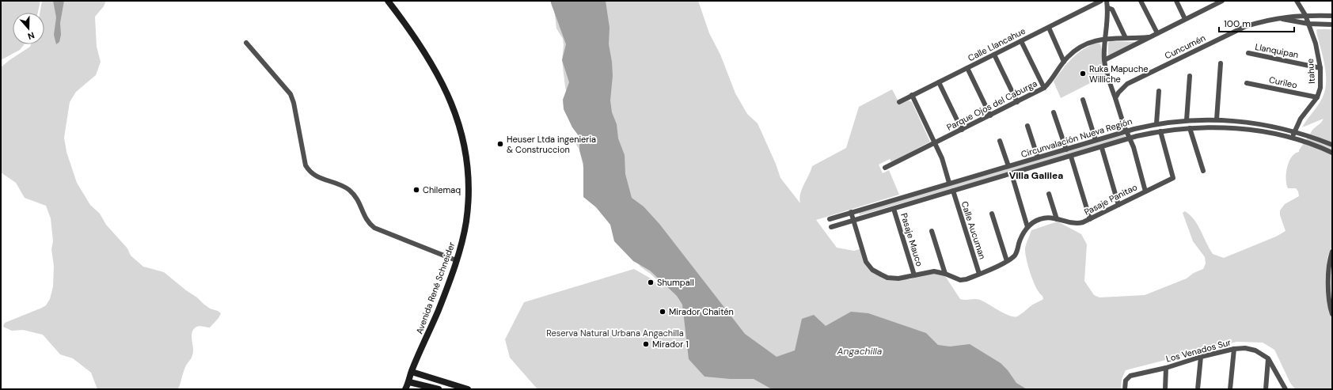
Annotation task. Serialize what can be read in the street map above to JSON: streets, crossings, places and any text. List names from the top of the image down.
{
  "streets": {
    "street": [
      "Calle Llancahue",
      "Cuncumén",
      "Llanquipan",
      "Itahue",
      "Curileo",
      "Parque Ojos del Caburga",
      "Circunvalación Nueva Región",
      "Pasaje Panitao",
      "Calle Aucuman",
      "Pasaje Mauco",
      "Avenida René Schneider",
      "Los Venados Sur"
    ]
  },
  "crossings": [
    ["Cuncumén", "Itahue"],
    ["Llanquipan", "Itahue"],
    ["Itahue", "Curileo"],
    ["Itahue", "Circunvalación Nueva Región"],
    ["Circunvalación Nueva Región", "Pasaje Panitao"],
    ["Circunvalación Nueva Región", "Calle Aucuman"],
    ["Circunvalación Nueva Región", "Pasaje Mauco"],
    ["Pasaje Panitao", "Calle Aucuman"],
    ["Pasaje Panitao", "Pasaje Mauco"]
  ],
  "districts": ["Villa Galilea"],
  "water": ["Angachilla"],
  "parks": ["Reserva Natural Urbana Angachilla"],
  "places": [
    "Ruka Mapuche Williche",
    "Heuser Ltda ingenieria & Construccion",
    "Chilemaq",
    "Shumpall",
    "Mirador Chaitén",
    "Mirador 1"
  ],
  "scale_bar": "100 m",
  "north": "bottom"
}
